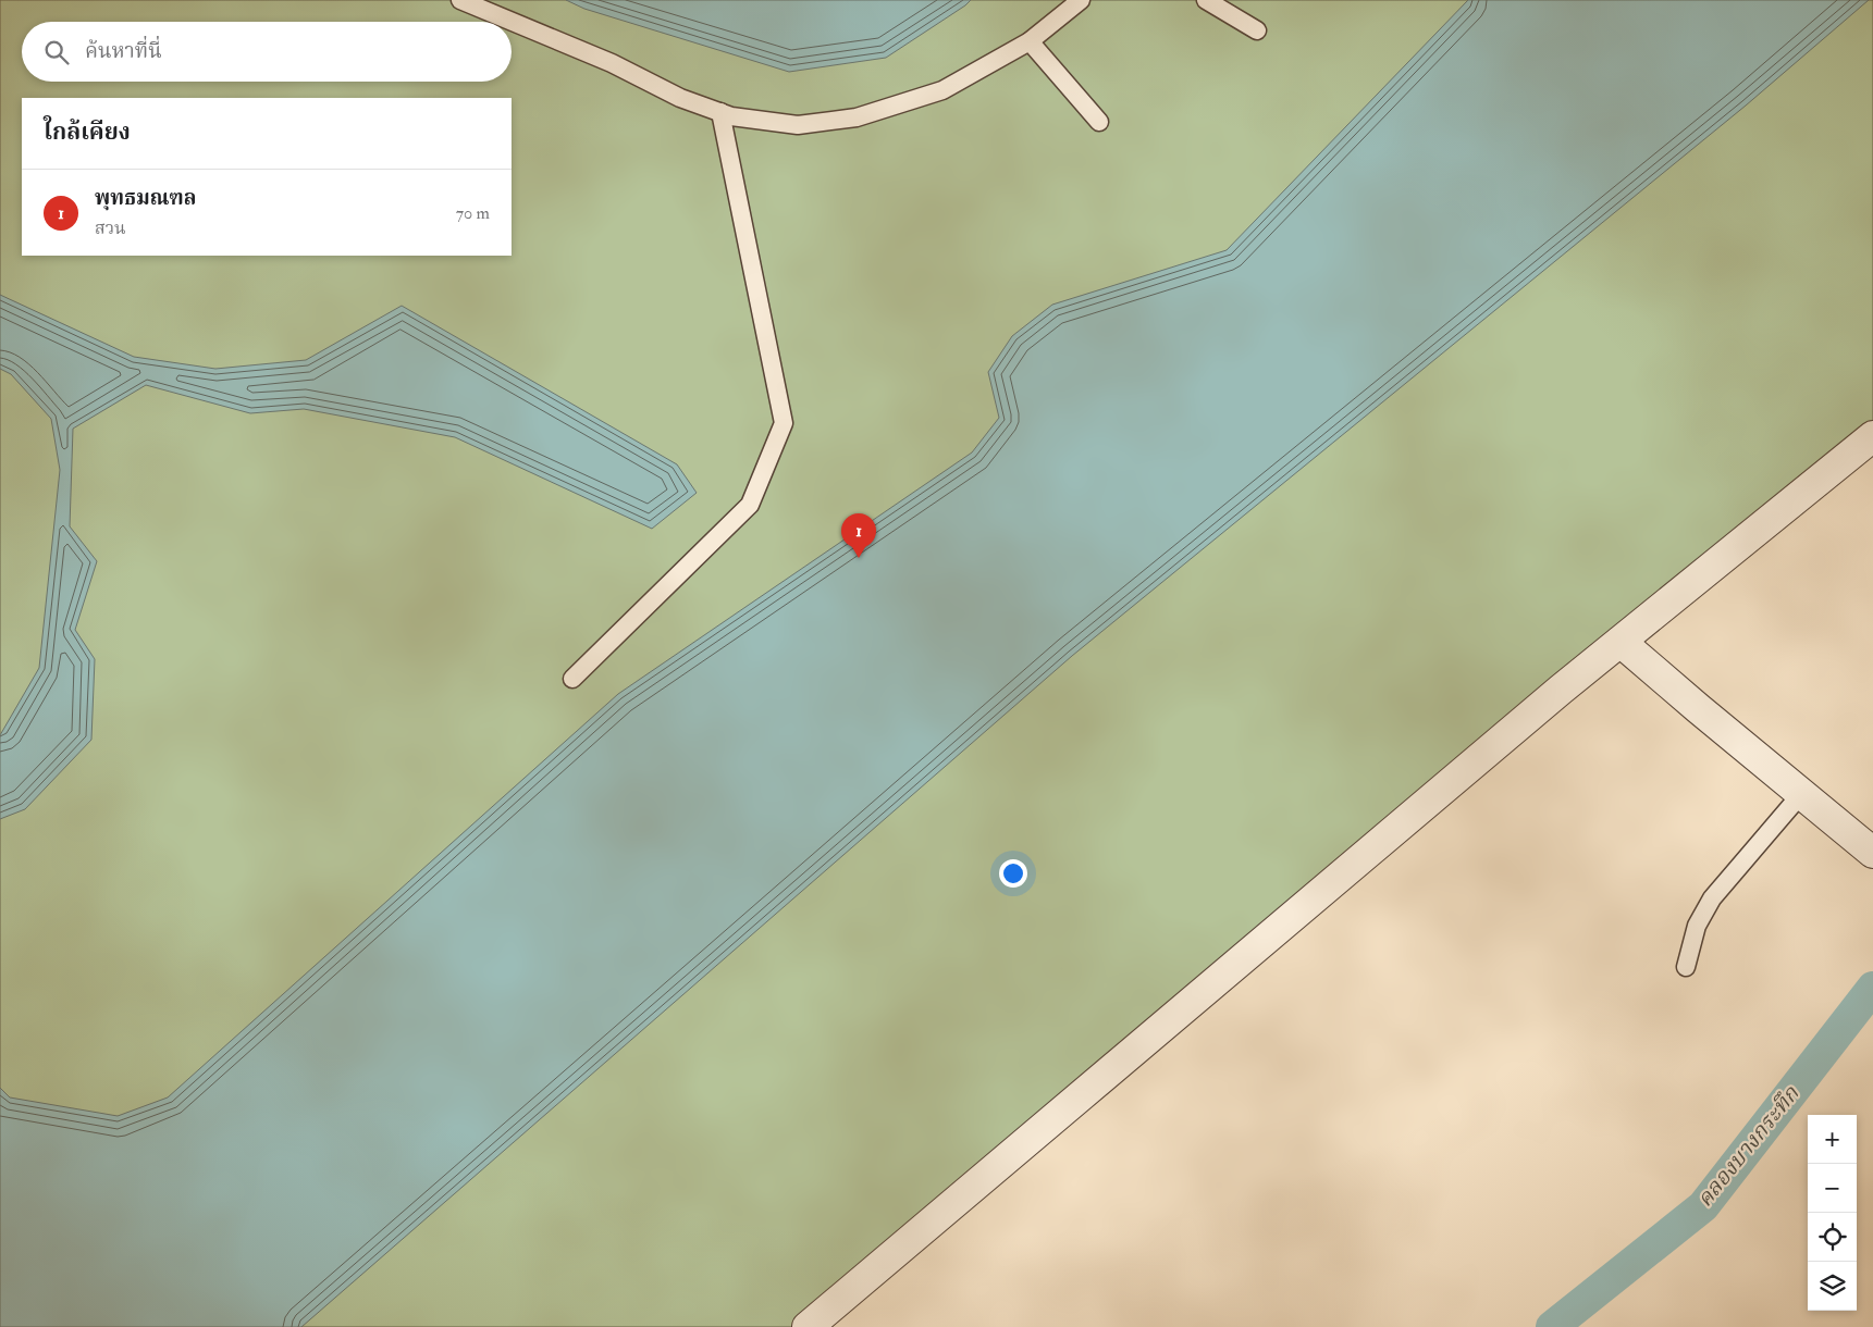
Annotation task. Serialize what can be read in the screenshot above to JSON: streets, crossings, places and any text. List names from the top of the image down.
{
  "water": ["คลองบางกระทึก"],
  "page": {
    "search": "ค้นหาที่นี่",
    "heading": "ใกล้เคียง",
    "list": [
      {
        "mark": "1",
        "name": "พุทธมณฑล",
        "note": "สวน",
        "value": "70 m"
      }
    ],
    "pins": "1",
    "map_buttons": ["+", "−"]
  }
}
